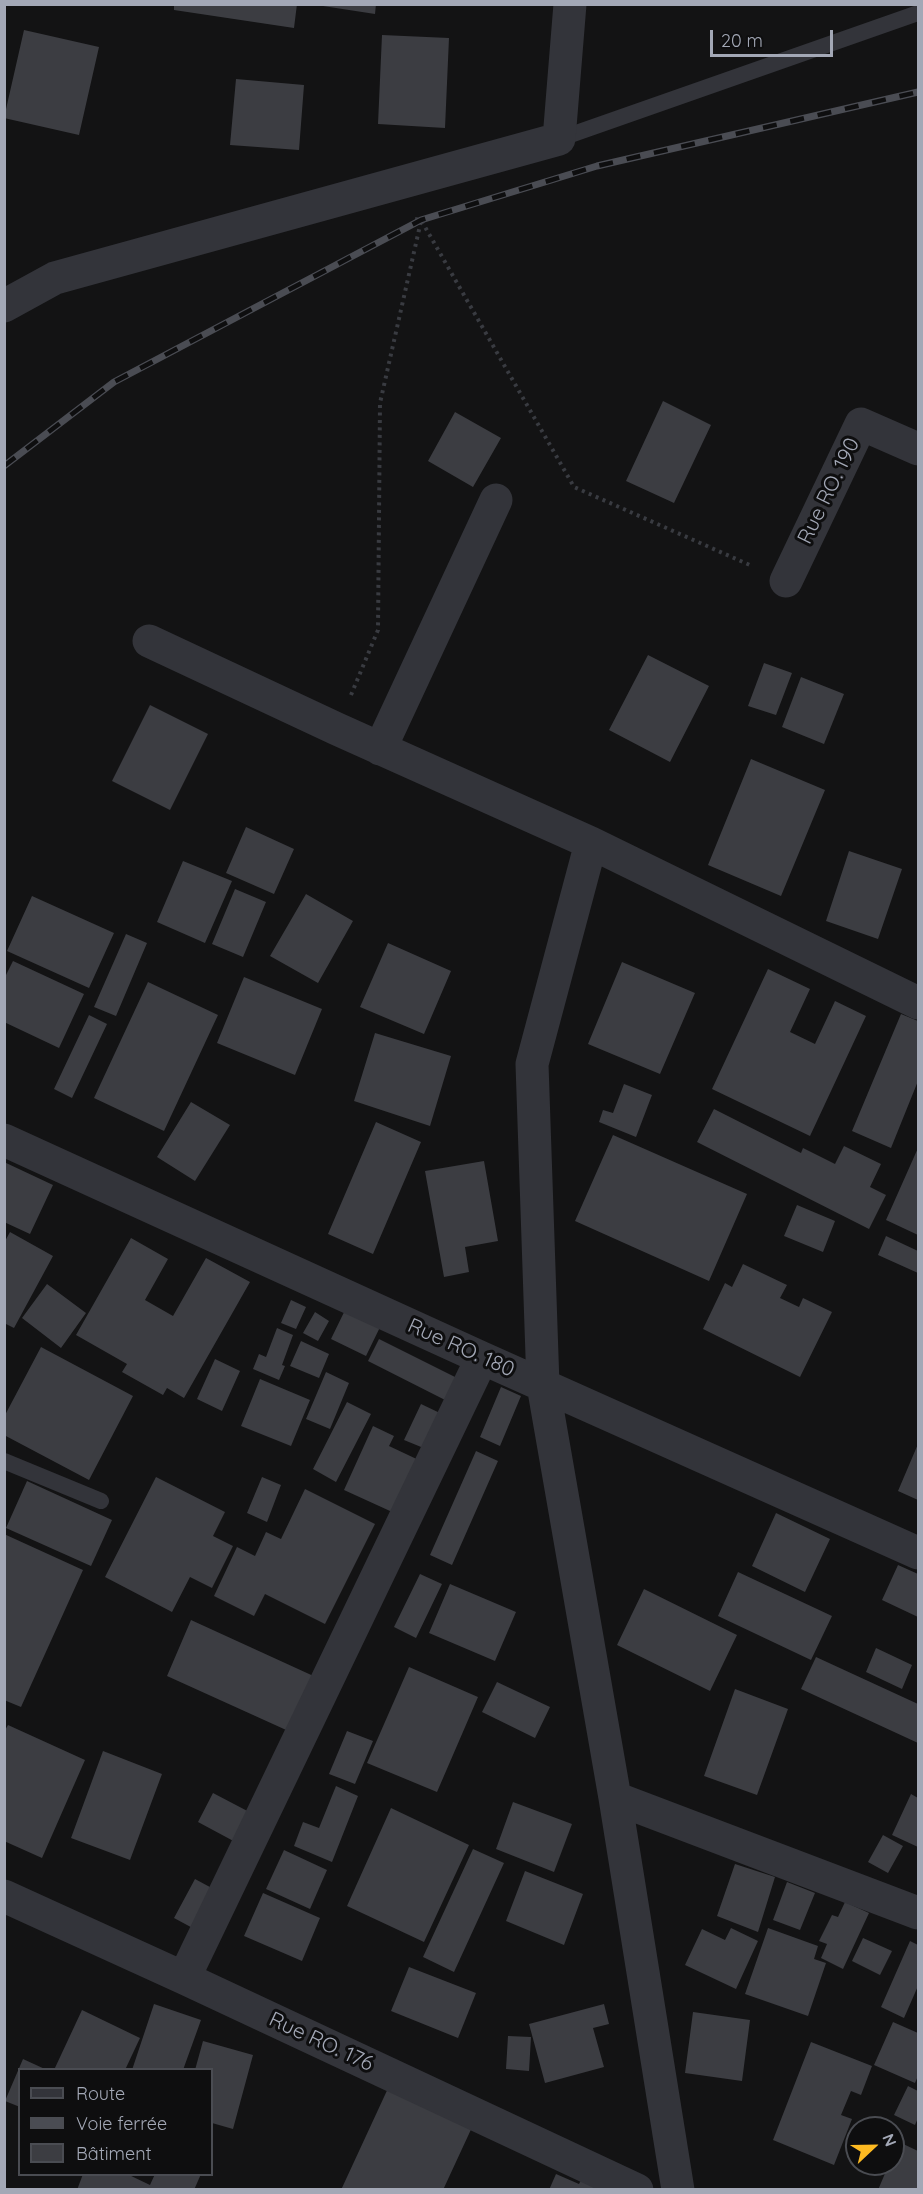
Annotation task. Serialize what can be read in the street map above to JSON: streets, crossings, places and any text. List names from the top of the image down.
{
  "streets": {
    "street": ["Rue RO. 190", "Rue RO. 180", "Rue RO. 176"]
  },
  "legend": ["Route", "Voie ferrée", "Bâtiment"],
  "scale_bar": "20 m",
  "north": "right"
}
